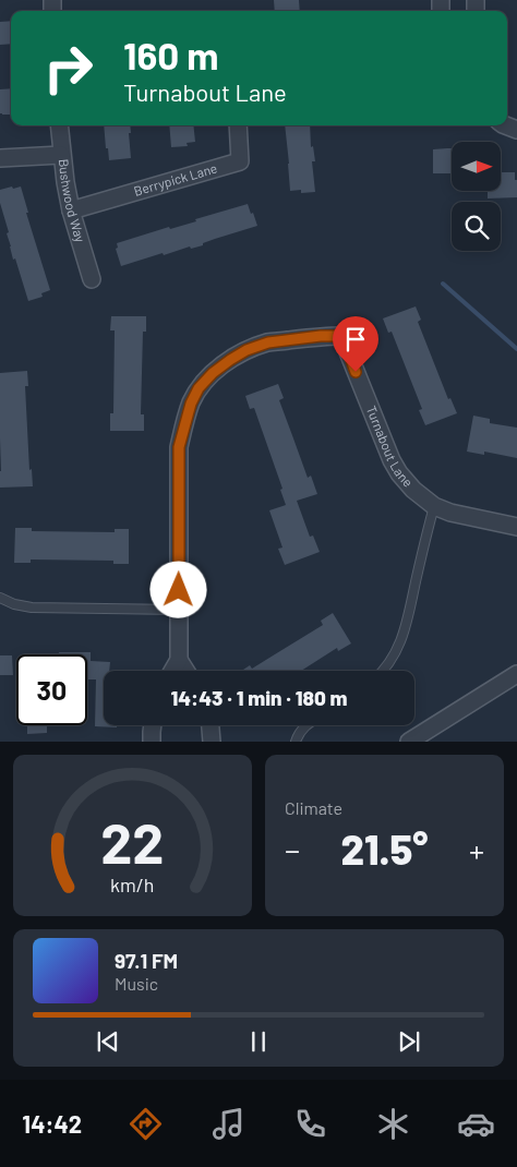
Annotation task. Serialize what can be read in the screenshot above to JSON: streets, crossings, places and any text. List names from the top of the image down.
{
  "streets": {
    "street": ["Berrypick Lane", "Bushwood Way", "Turnabout Lane"]
  },
  "crossings": [
    ["Berrypick Lane", "Bushwood Way"]
  ],
  "north": "right",
  "page": {
    "turn": ["160 m", "Turnabout Lane"],
    "limit": "30",
    "trip": "14:43 · 1 min · 180 m",
    "tile": "Climate",
    "heat": ["−", "21.5°", "+"],
    "song": ["97.1 FM", "Music"],
    "tabs": "14:42",
    "gauge": ["22", "km/h"]
  }
}
